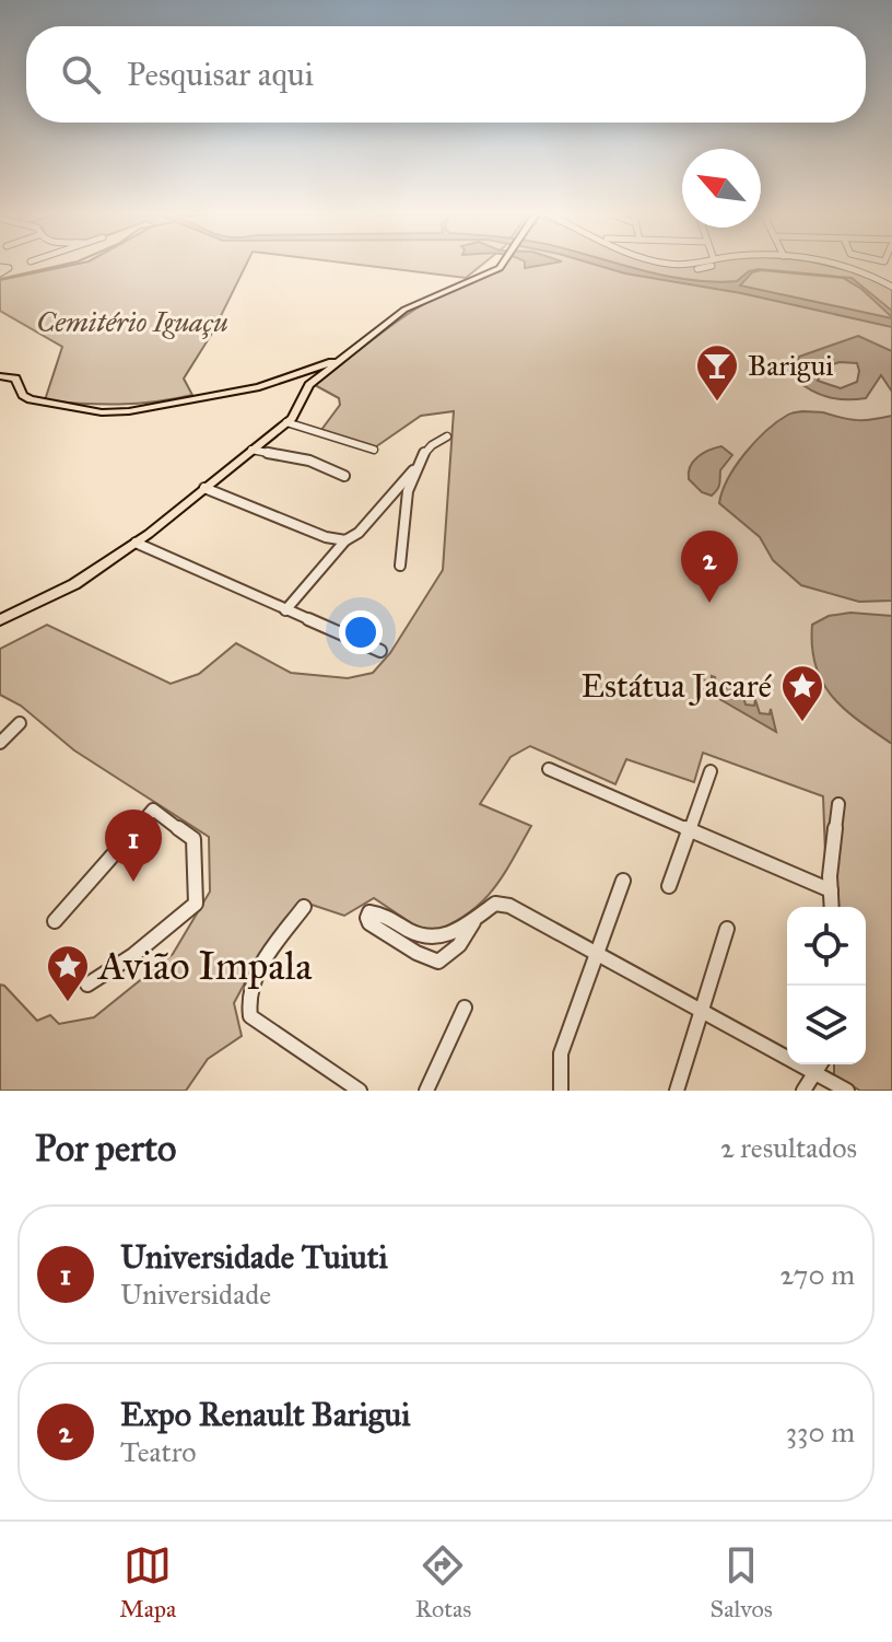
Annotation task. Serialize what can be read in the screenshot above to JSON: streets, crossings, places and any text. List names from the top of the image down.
{
  "parks": ["Cemitério Iguaçu"],
  "places": {
    "bar": ["Barigui"],
    "place": ["Estátua Jacaré", "Avião Impala"]
  },
  "north": "top left",
  "page": {
    "search": "Pesquisar aqui",
    "pins": ["2", "1"],
    "heading": ["Por perto", "2 resultados"],
    "list": [
      {
        "mark": "1",
        "name": "Universidade Tuiuti",
        "note": "Universidade",
        "value": "270 m"
      },
      {
        "mark": "2",
        "name": "Expo Renault Barigui",
        "note": "Teatro",
        "value": "330 m"
      }
    ],
    "nav": ["Mapa", "Rotas", "Salvos"]
  }
}
